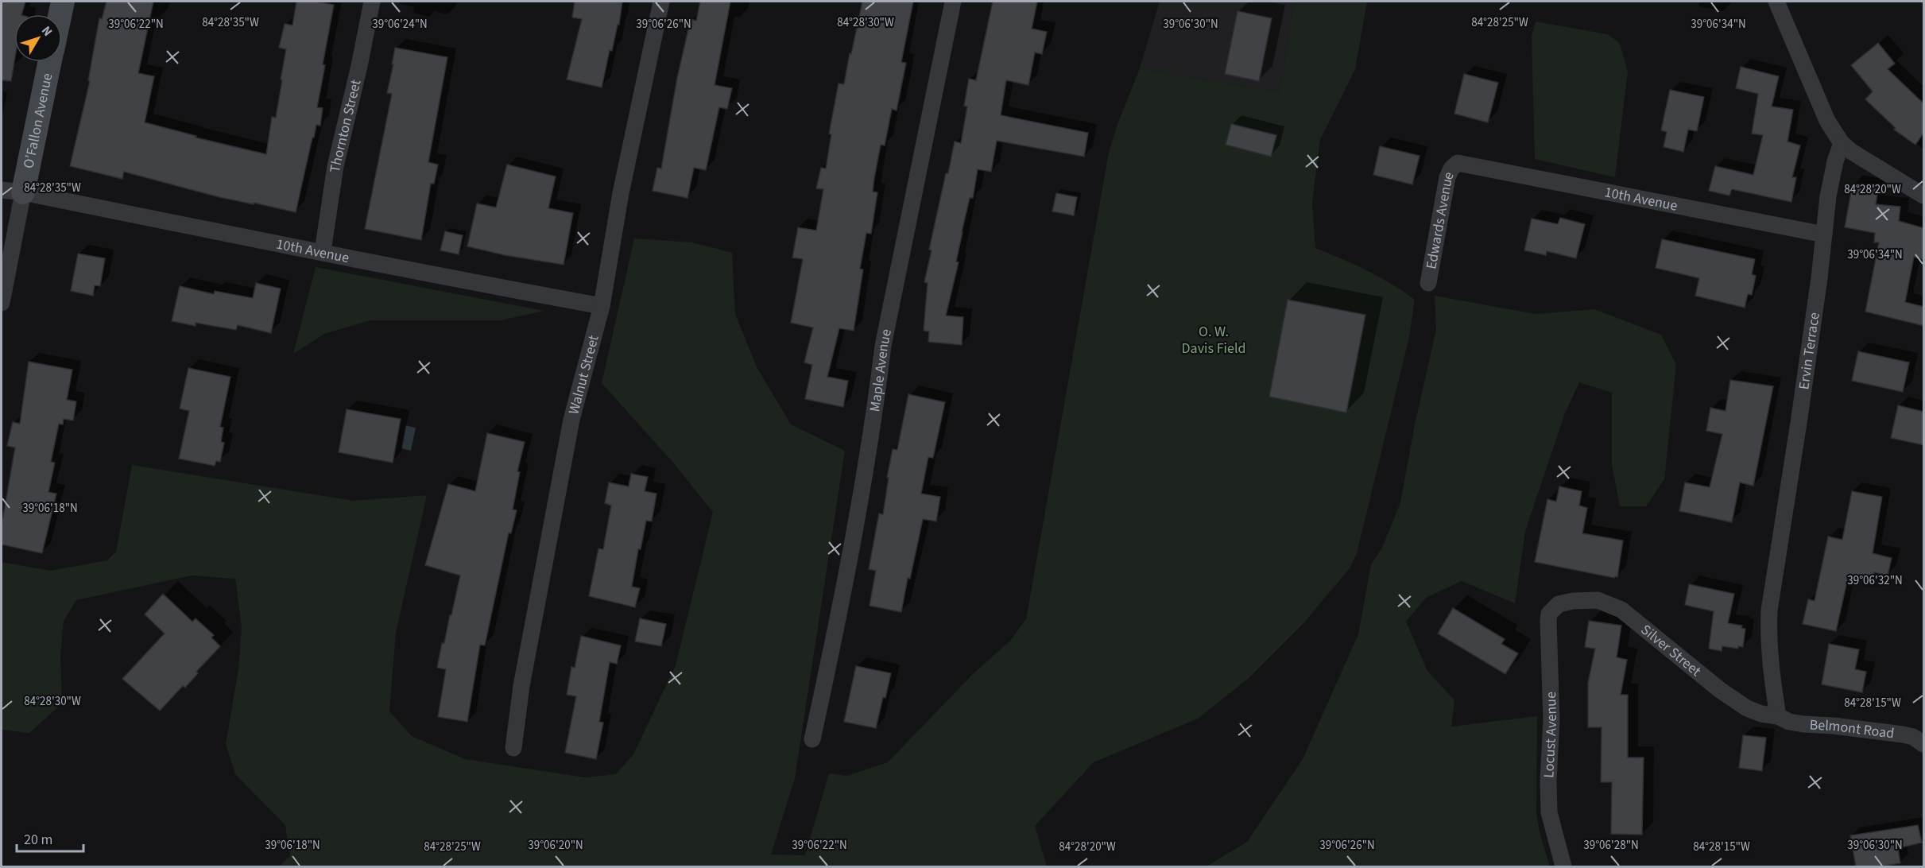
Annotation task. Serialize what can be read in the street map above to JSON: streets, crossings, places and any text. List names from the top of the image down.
{
  "streets": {
    "street": [
      "O’Fallon Avenue",
      "Thornton Street",
      "10th Avenue",
      "Edwards Avenue",
      "Ervin Terrace",
      "Maple Avenue",
      "Walnut Street",
      "Silver Street",
      "Belmont Road",
      "Locust Avenue"
    ]
  },
  "crossings": [
    ["O’Fallon Avenue", "10th Avenue"],
    ["Thornton Street", "10th Avenue"],
    ["10th Avenue", "Edwards Avenue"],
    ["10th Avenue", "Ervin Terrace"],
    ["10th Avenue", "Walnut Street"],
    ["Ervin Terrace", "Silver Street"],
    ["Ervin Terrace", "Belmont Road"],
    ["Silver Street", "Belmont Road"],
    ["Silver Street", "Locust Avenue"]
  ],
  "parks": ["O. W. Davis Field"],
  "scale_bar": "20 m",
  "north": "top right",
  "coordinates": [
    "84°28'35\"W",
    "84°28'25\"W",
    "84°28'30\"W",
    "39°06'22\"N",
    "39°06'26\"N",
    "39°06'30\"N",
    "39°06'34\"N",
    "39°06'24\"N",
    "84°28'20\"W",
    "39°06'18\"N",
    "39°06'32\"N",
    "84°28'15\"W",
    "39°06'20\"N",
    "39°06'28\"N"
  ]
}
